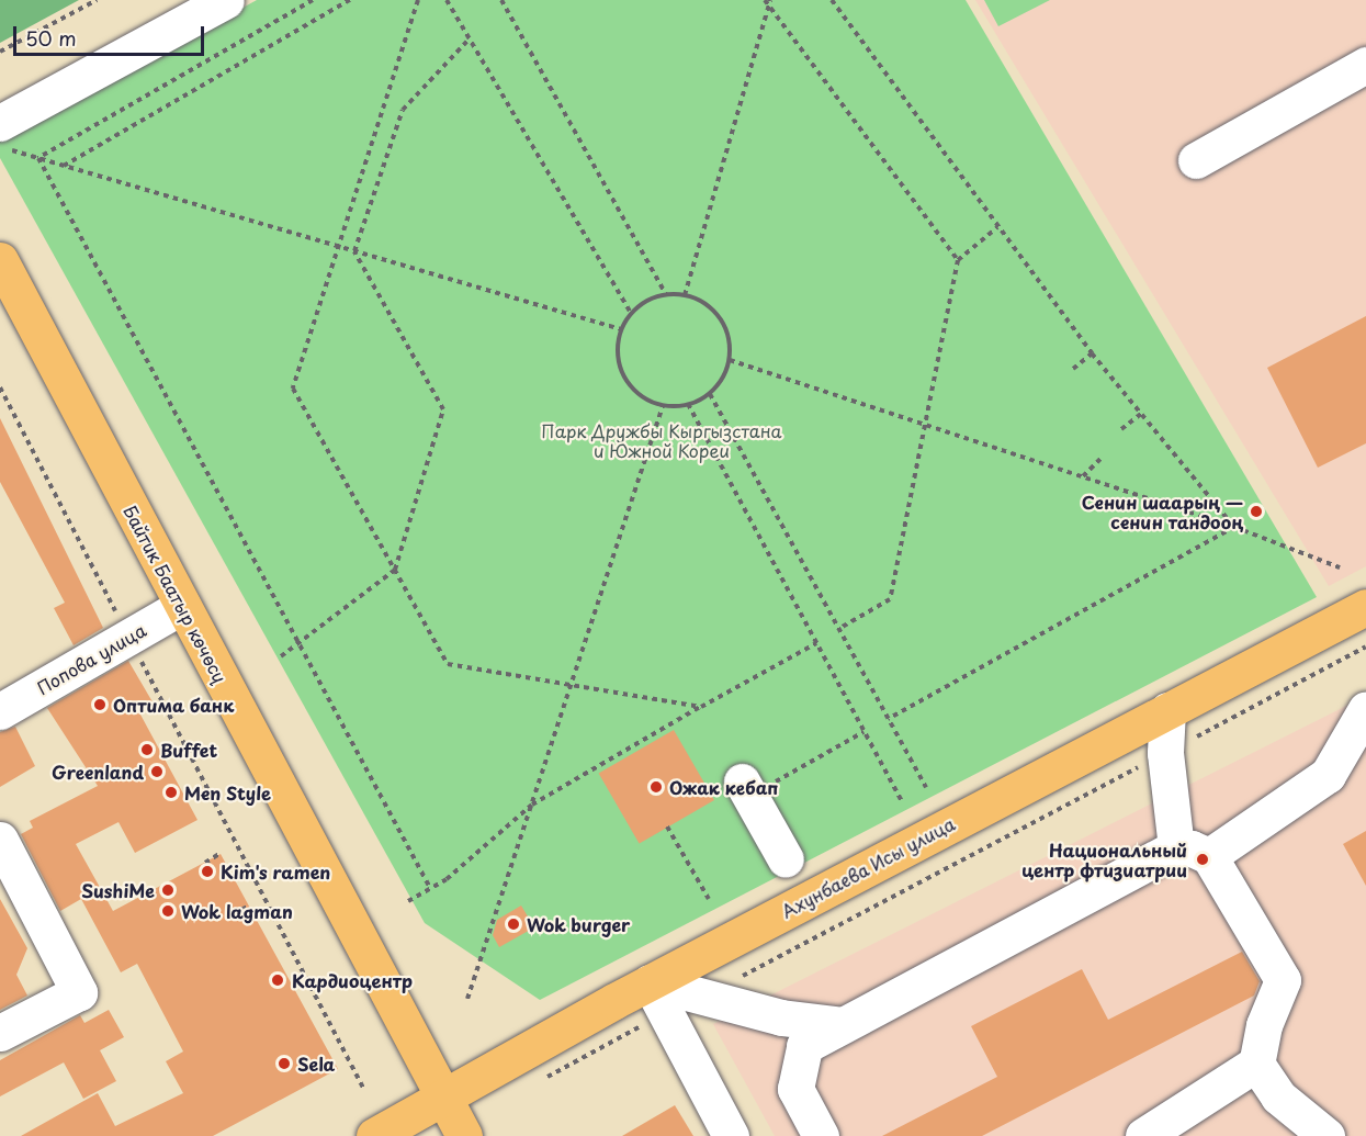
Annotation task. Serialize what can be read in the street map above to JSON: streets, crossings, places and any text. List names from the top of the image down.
{
  "streets": {
    "main road": ["Байтик Баатыр көчөсү", "Ахунбаева Исы улица"],
    "street": ["Попова улица"]
  },
  "crossings": [
    ["Байтик Баатыр көчөсү", "Попова улица"],
    ["Байтик Баатыр көчөсү", "Ахунбаева Исы улица"]
  ],
  "parks": ["Парк Дружбы Кыргызстана и Южной Кореи"],
  "places": [
    "Сенин шаарың — сенин тандооң",
    "Оптима банк",
    "Buffet",
    "Greenland",
    "Ожак кебап",
    "Men Style",
    "Национальный центр фтизиатрии",
    "Kim's ramen",
    "SushiMe",
    "Wok lagman",
    "Wok burger",
    "Кардиоцентр",
    "Sela"
  ],
  "scale_bar": "50 m"
}
